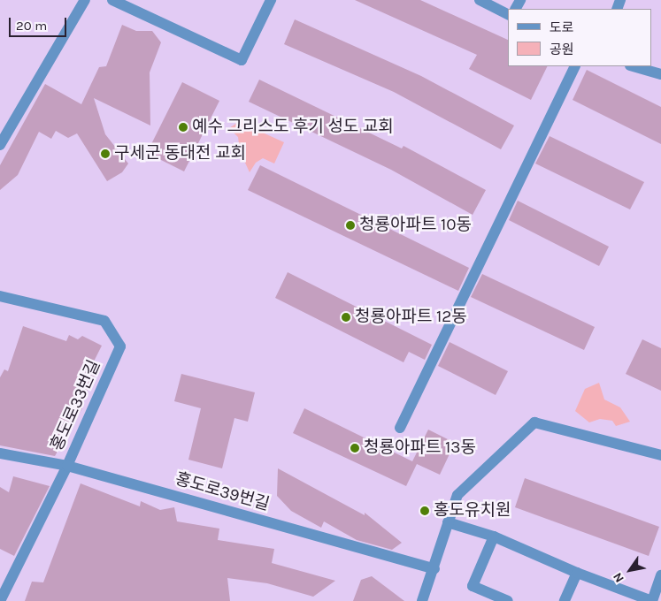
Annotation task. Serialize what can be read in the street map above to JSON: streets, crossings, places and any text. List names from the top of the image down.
{
  "streets": {
    "street": ["홍도로33번길", "홍도로39번길"]
  },
  "crossings": [
    ["홍도로33번길", "홍도로39번길"]
  ],
  "places": [
    "예수 그리스도 후기 성도 교회",
    "구세군 동대전 교회",
    "청룡아파트 10동",
    "청룡아파트 12동",
    "청룡아파트 13동",
    "홍도유치원"
  ],
  "legend": ["도로", "공원"],
  "scale_bar": "20 m",
  "north": "bottom left"
}
